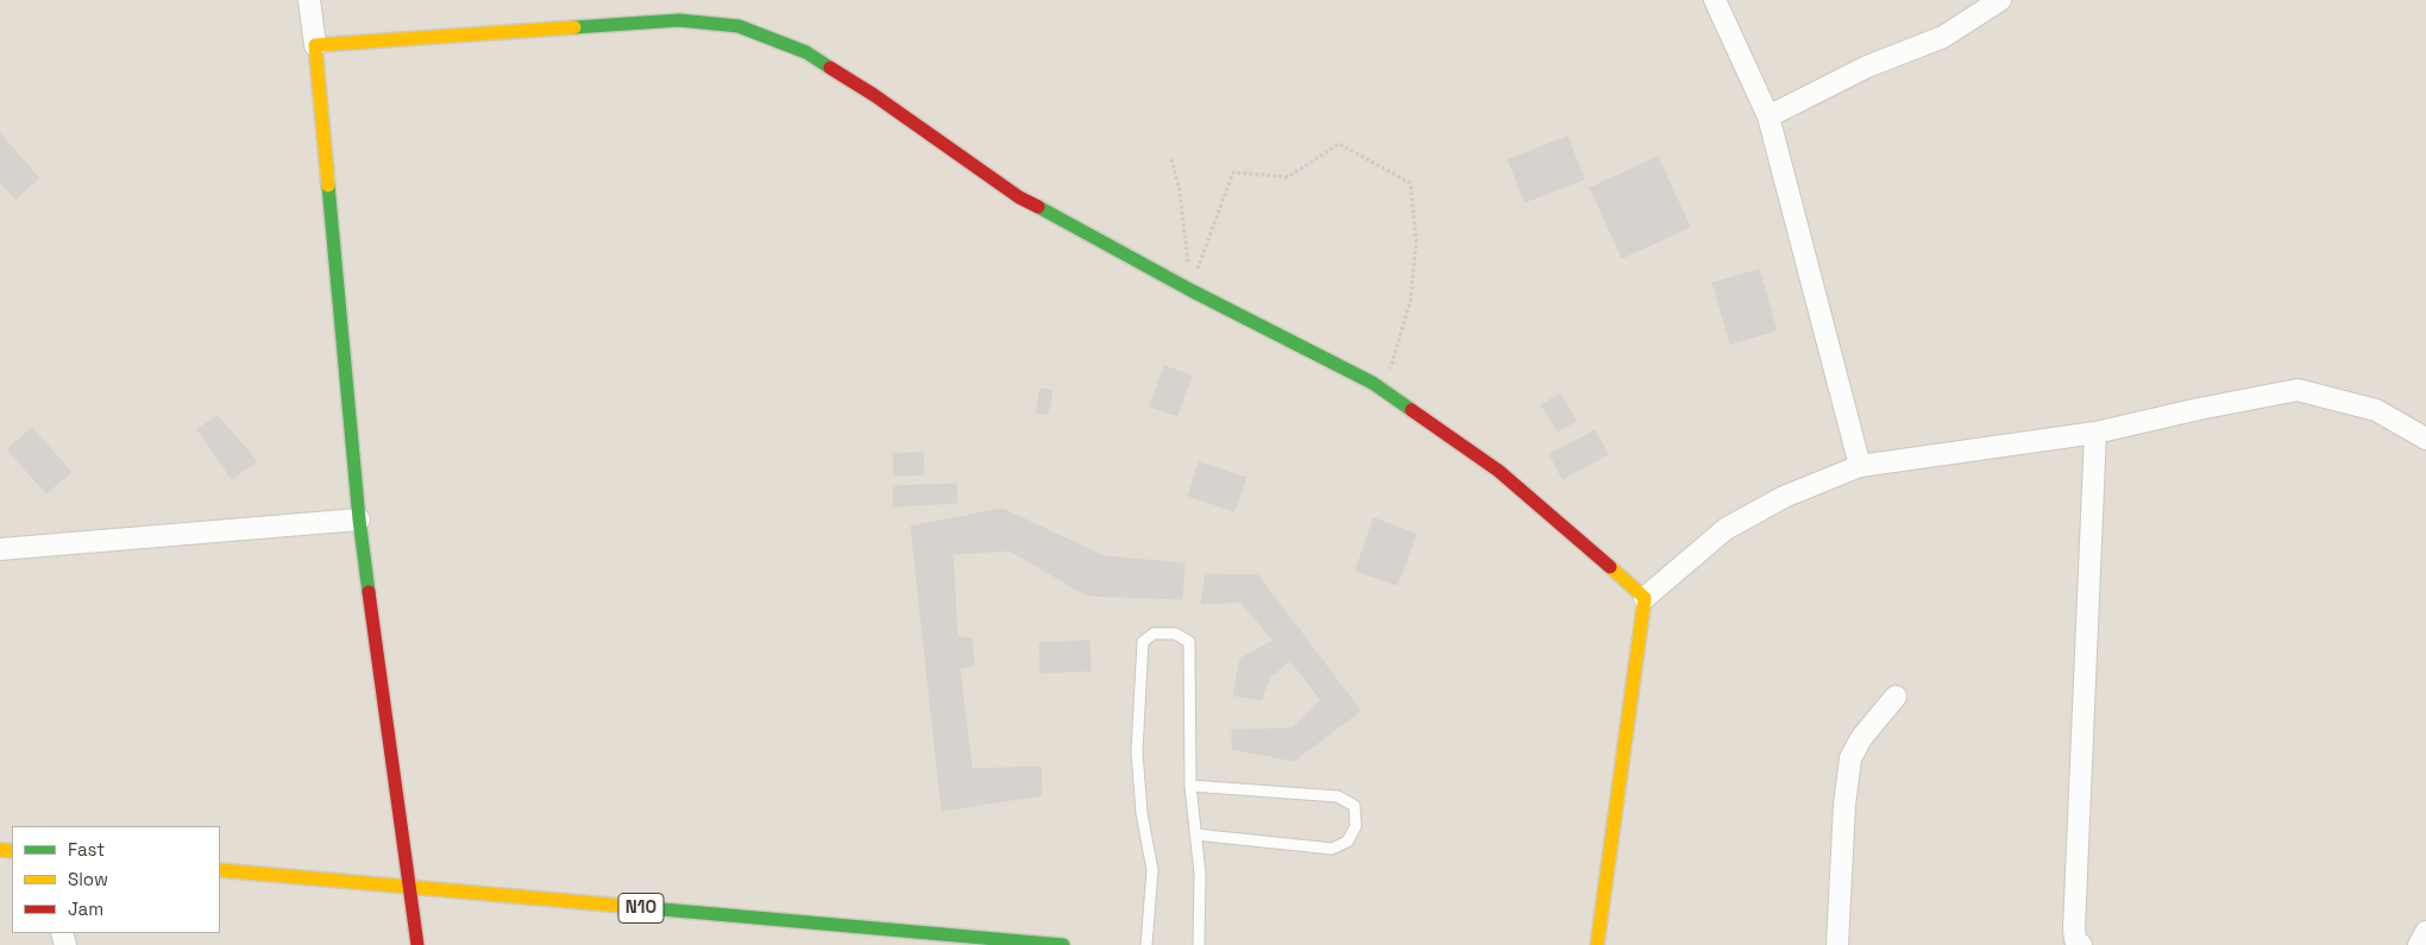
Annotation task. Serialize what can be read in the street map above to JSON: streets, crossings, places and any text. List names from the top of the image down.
{
  "streets": {
    "main road": ["N10"]
  },
  "legend": ["Fast", "Slow", "Jam"]
}
